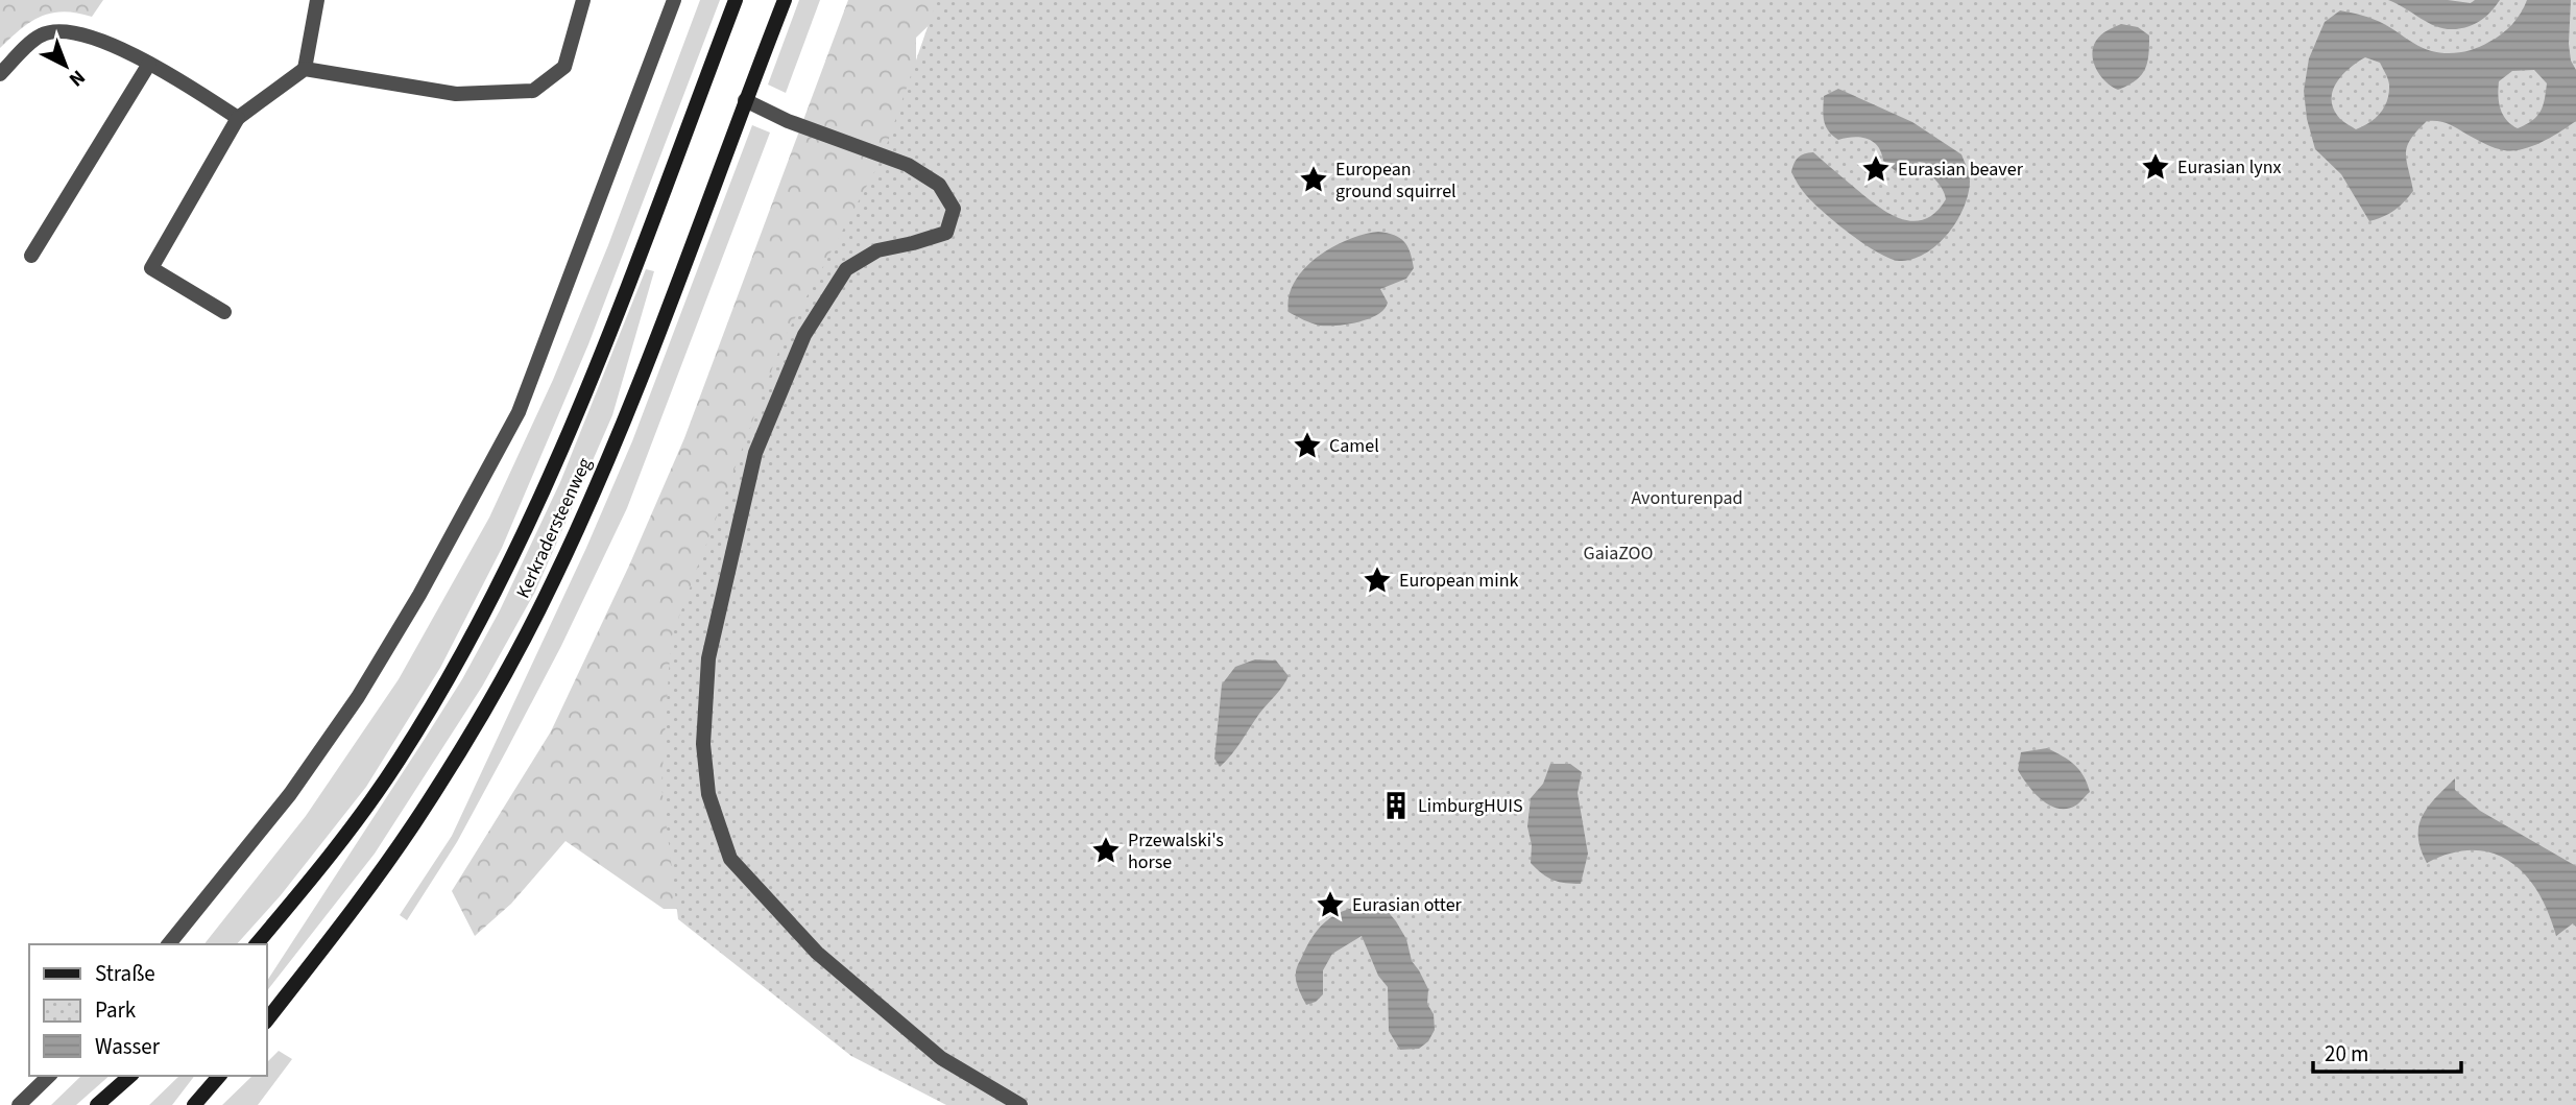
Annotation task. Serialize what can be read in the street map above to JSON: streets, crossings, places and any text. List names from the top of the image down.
{
  "streets": {
    "main road": ["Kerkradersteenweg"]
  },
  "parks": ["Avonturenpad", "GaiaZOO"],
  "places": {
    "place": [
      "Eurasian lynx",
      "Eurasian beaver",
      "European ground squirrel",
      "Camel",
      "European mink",
      "Przewalski's horse",
      "Eurasian otter"
    ],
    "building": ["LimburgHUIS"]
  },
  "legend": ["Straße", "Park", "Wasser"],
  "scale_bar": "20 m",
  "north": "bottom right"
}
